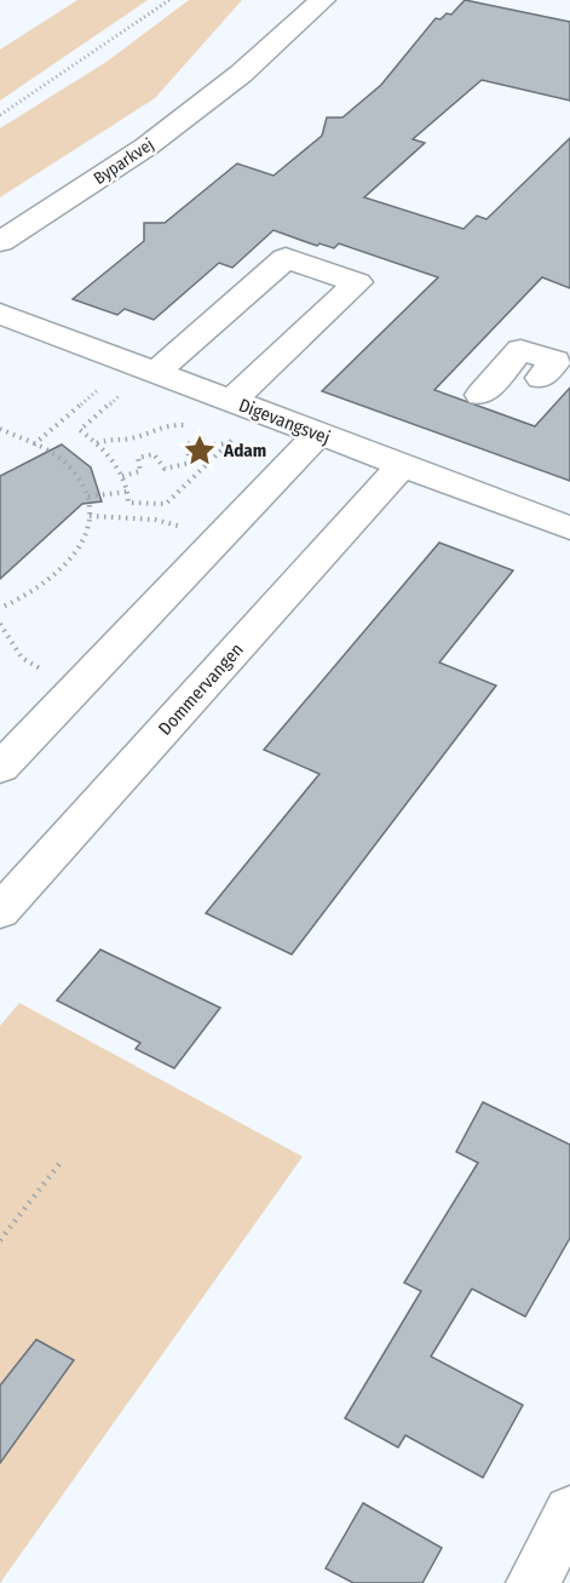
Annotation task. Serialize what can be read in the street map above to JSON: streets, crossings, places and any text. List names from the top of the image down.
{
  "streets": {
    "street": ["Byparkvej", "Digevangsvej", "Dommervangen"]
  },
  "crossings": [
    ["Digevangsvej", "Dommervangen"]
  ],
  "places": {
    "place": ["Adam"]
  }
}
